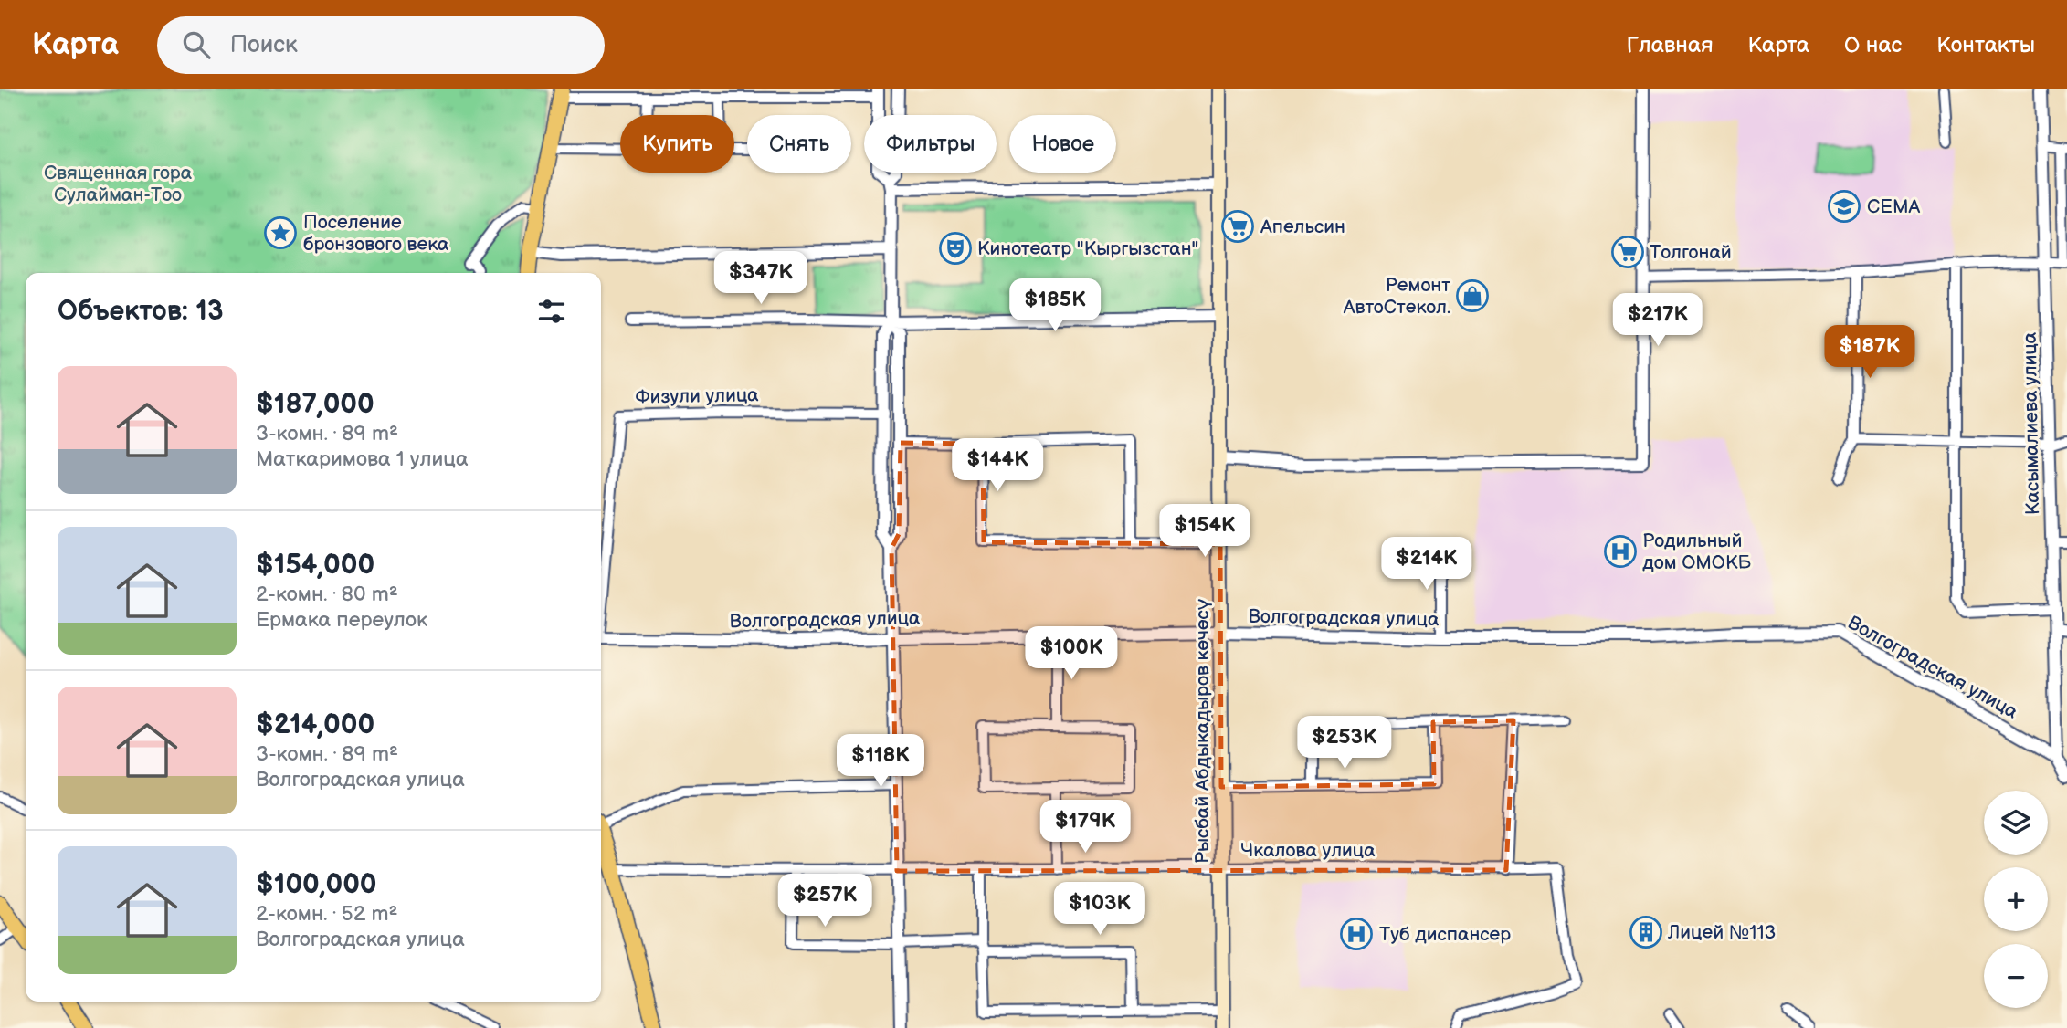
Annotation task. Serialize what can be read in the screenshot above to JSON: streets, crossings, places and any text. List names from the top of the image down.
{
  "streets": {
    "main road": ["Рысбай Абдыкадыров көчөсү"],
    "street": [
      "Физули улица",
      "Касымалиева улица",
      "Волгоградская улица",
      "Чкалова улица"
    ]
  },
  "crossings": [
    ["Касымалиева улица", "Волгоградская улица"],
    ["Волгоградская улица", "Рысбай Абдыкадыров көчөсү"],
    ["Рысбай Абдыкадыров көчөсү", "Чкалова улица"]
  ],
  "parks": ["Священная гора Сулайман-Тоо"],
  "places": {
    "school or university": ["СЕМА"],
    "supermarket": ["Апельсин", "Толгонай"],
    "place": ["Поселение бронзового века"],
    "theatre": ["Кинотеатр \"Кыргызстан\""],
    "shop": ["Ремонт АвтоСтекол."],
    "hospital": ["Родильный дом ОМОКБ", "Туб диспансер"],
    "building": ["Лицей №113"]
  },
  "page": {
    "header": "Карта",
    "search": "Поиск",
    "nav": [
      "Главная",
      "Карта",
      "О нас",
      "Контакты"
    ],
    "chip": [
      "Купить",
      "Снять",
      "Фильтры",
      "Новое"
    ],
    "price": [
      "$347K",
      "$185K",
      "$217K",
      "$187K",
      "$144K",
      "$154K",
      "$214K",
      "$100K",
      "$253K",
      "$118K",
      "$179K",
      "$257K",
      "$103K"
    ],
    "heading": "Объектов: 13",
    "list": [
      {
        "name": "$187,000",
        "note": "3-комн. · 89 m² · Маткаримова 1 улица"
      },
      {
        "name": "$154,000",
        "note": "2-комн. · 80 m² · Ермака переулок"
      },
      {
        "name": "$214,000",
        "note": "3-комн. · 89 m² · Волгоградская улица"
      },
      {
        "name": "$100,000",
        "note": "2-комн. · 52 m² · Волгоградская улица"
      }
    ],
    "map_buttons": ["+", "−"]
  }
}
